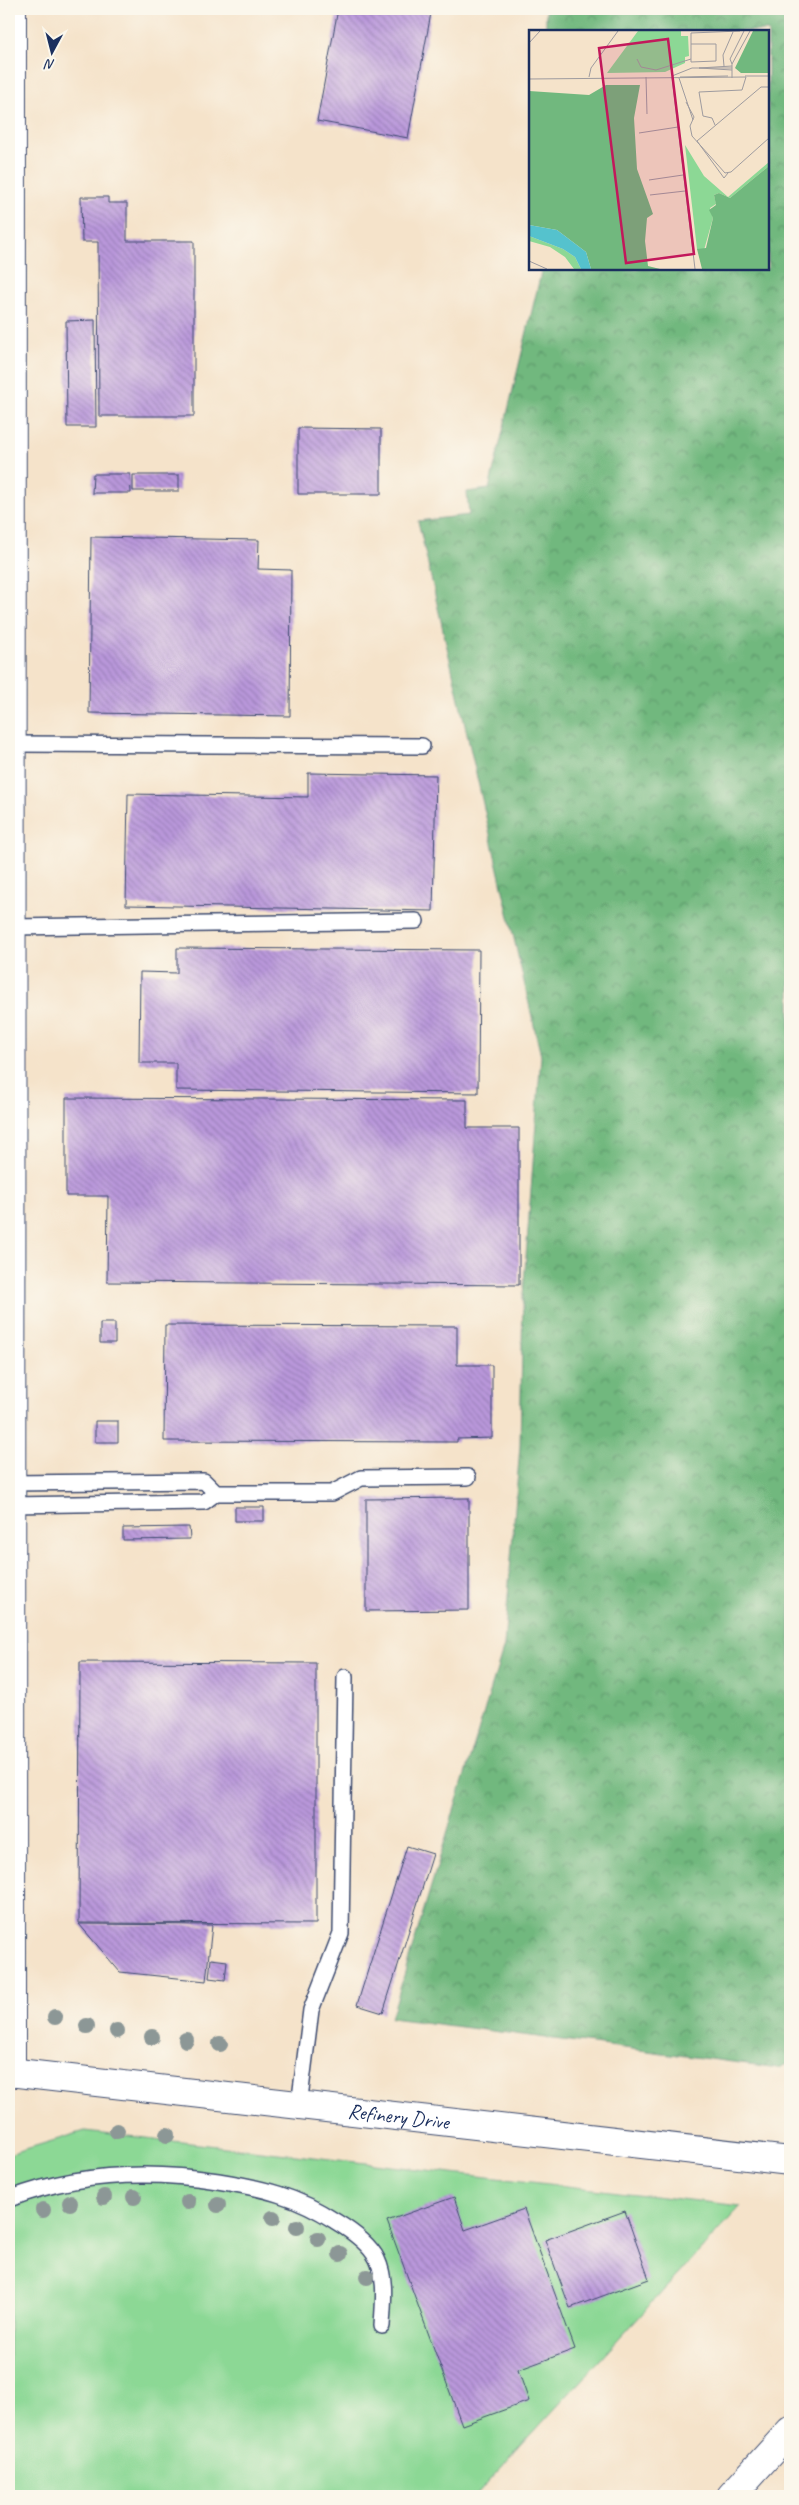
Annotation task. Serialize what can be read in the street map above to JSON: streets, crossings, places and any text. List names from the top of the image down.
{
  "streets": {
    "street": ["Refinery Drive"]
  },
  "north": "bottom"
}
